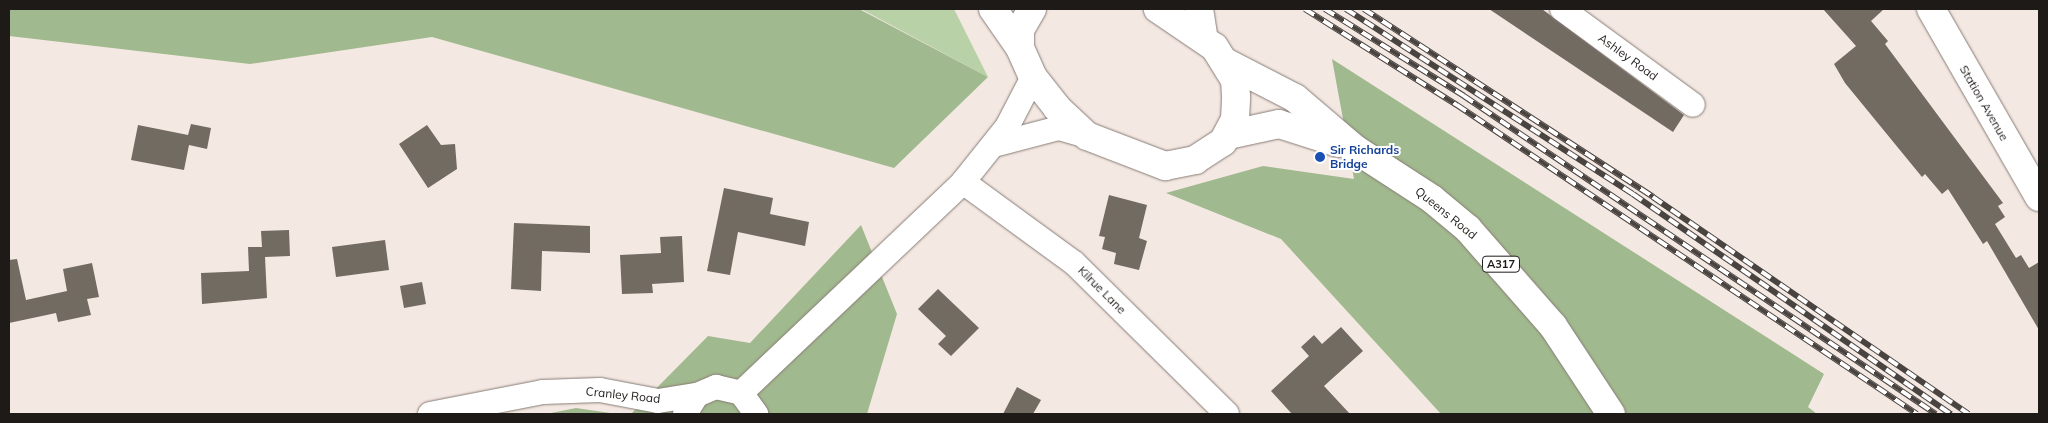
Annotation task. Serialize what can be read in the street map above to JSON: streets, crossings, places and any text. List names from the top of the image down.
{
  "streets": {
    "main road": ["Station Avenue", "Queens Road", "A317"],
    "street": ["Ashley Road", "Kilrue Lane", "Cranley Road"]
  },
  "places": ["Sir Richards Bridge"]
}
